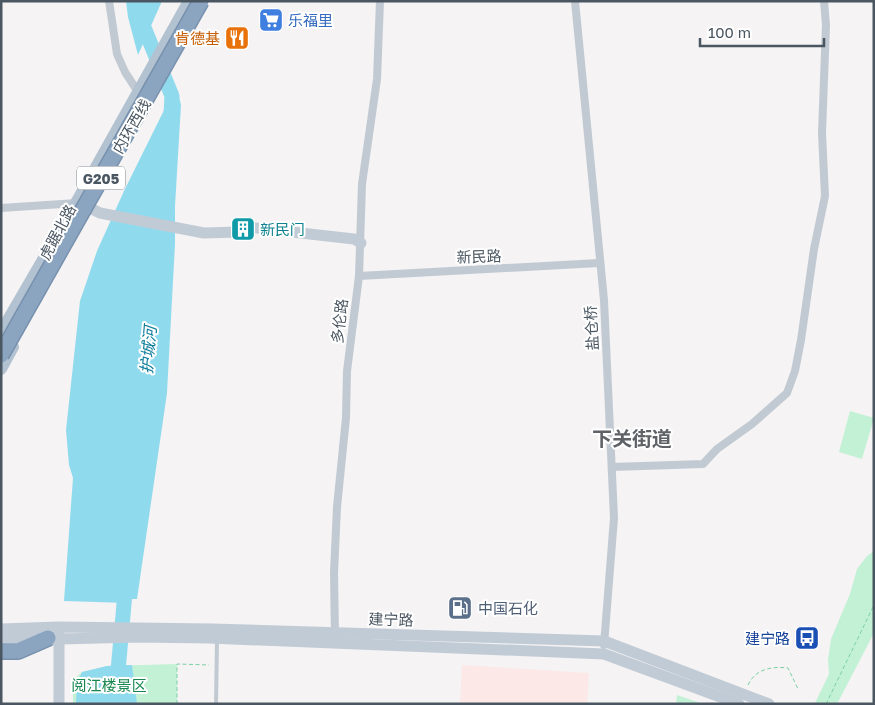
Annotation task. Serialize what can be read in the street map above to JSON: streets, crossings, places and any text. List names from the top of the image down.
{
  "streets": {
    "highway": ["内环西线", "G205"],
    "main road": ["虎踞北路", "建宁路"],
    "street": ["新民路", "多伦路", "盐仓桥"]
  },
  "crossings": [
    ["新民路", "多伦路"],
    ["新民路", "盐仓桥"],
    ["多伦路", "建宁路"],
    ["盐仓桥", "建宁路"]
  ],
  "districts": ["下关街道"],
  "water": ["护城河"],
  "parks": ["阅江楼景区"],
  "places": {
    "supermarket": ["乐福里"],
    "restaurant": ["肯德基"],
    "building": ["新民门"],
    "fuel station": ["中国石化"],
    "bus stop": ["建宁路"]
  },
  "scale_bar": "100 m"
}
